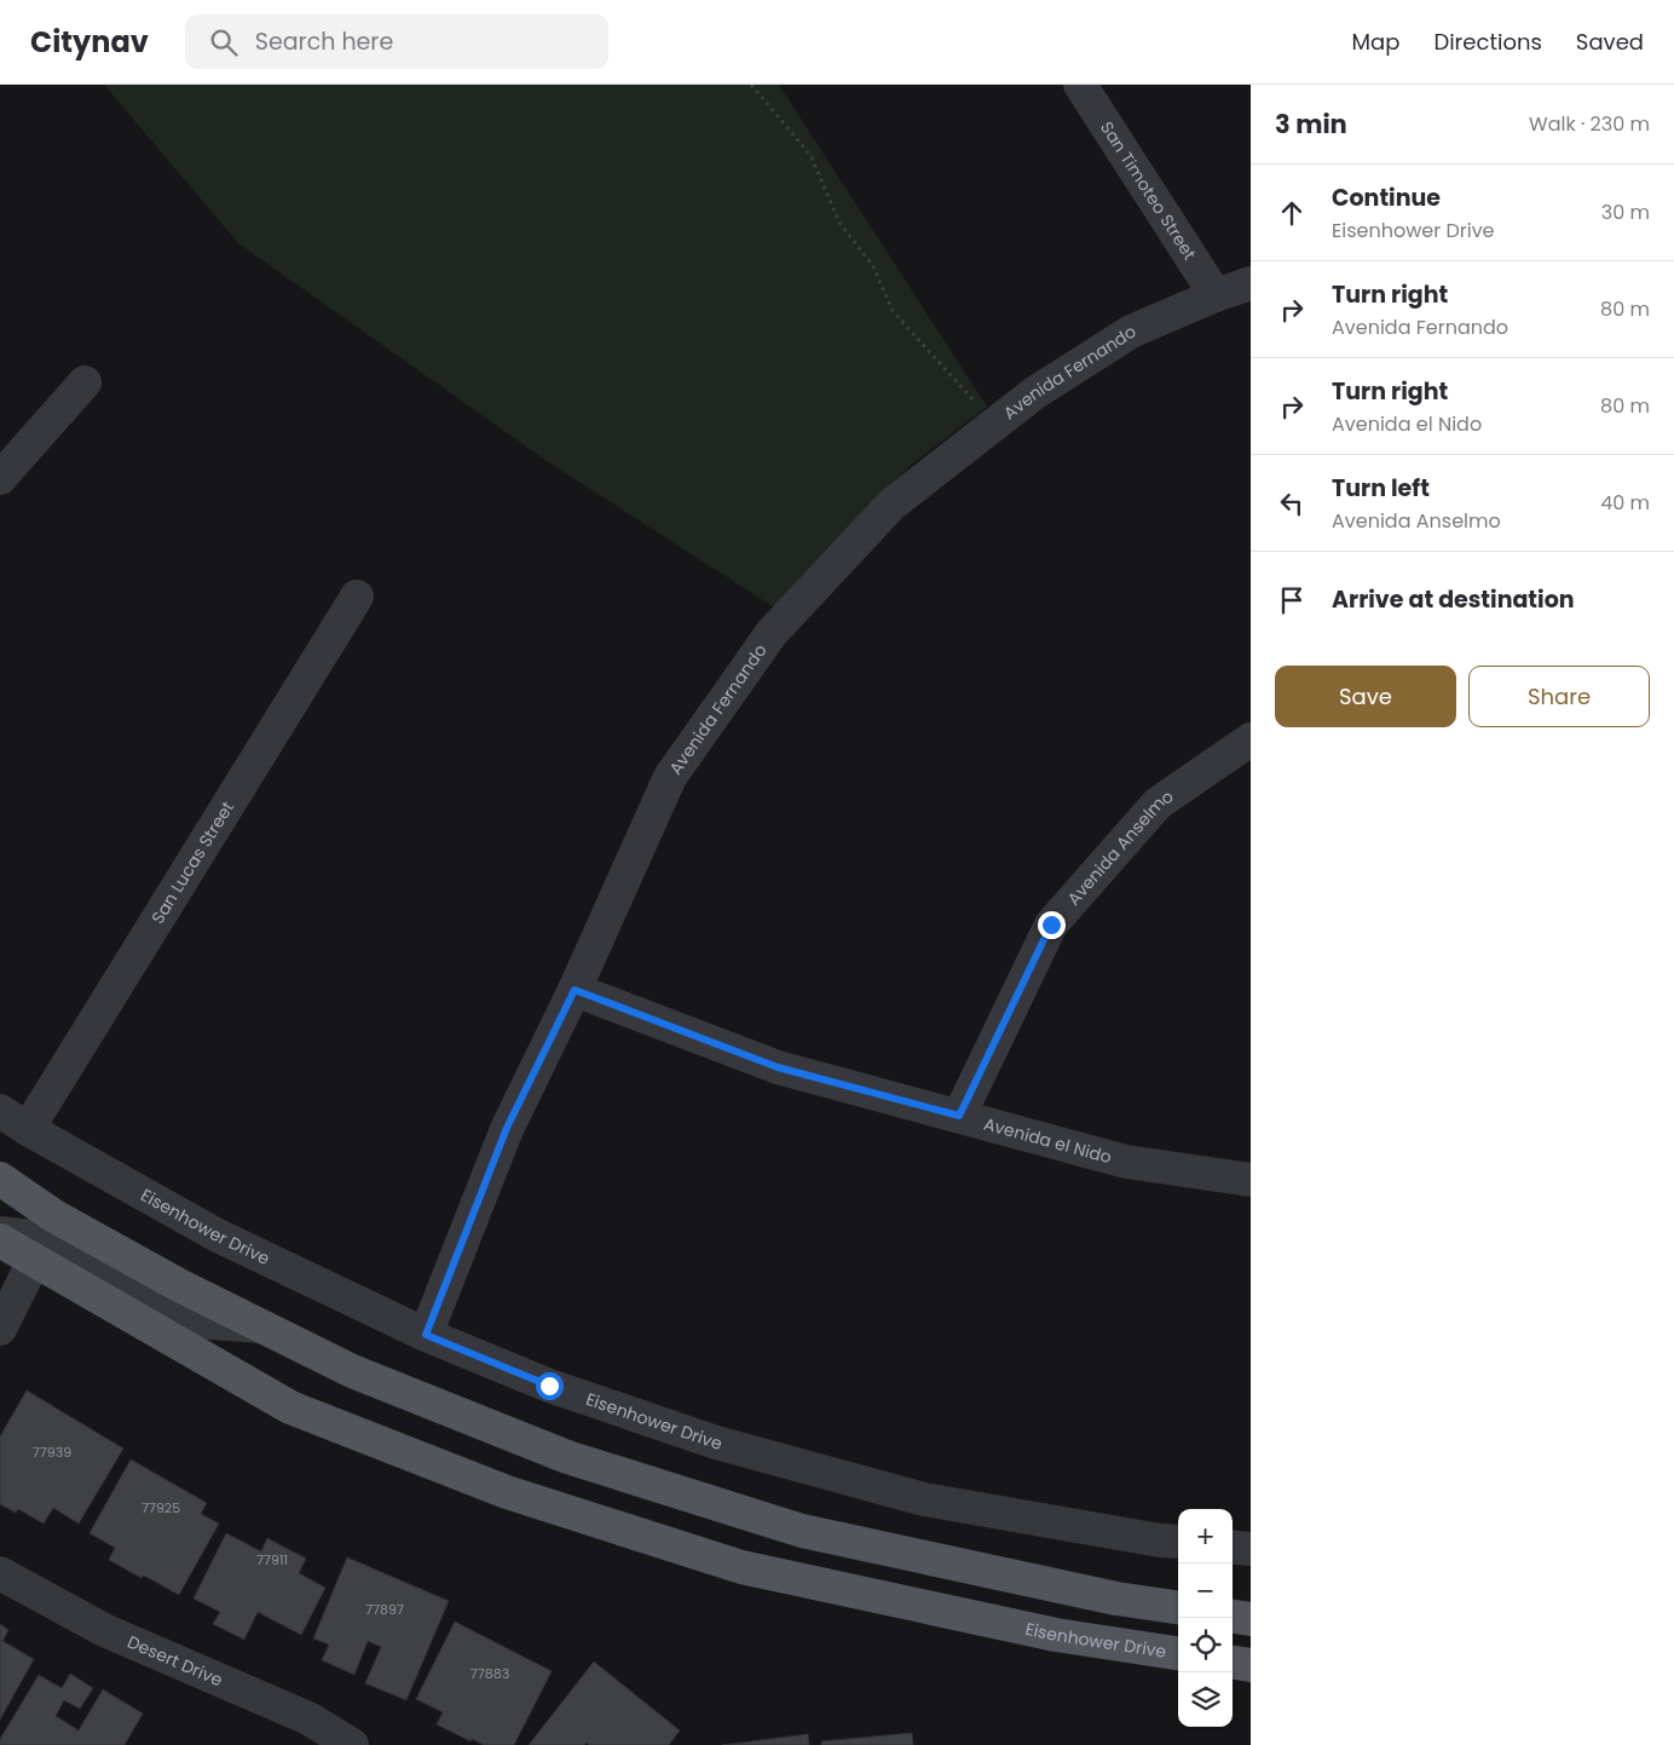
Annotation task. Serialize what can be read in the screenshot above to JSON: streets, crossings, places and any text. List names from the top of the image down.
{
  "streets": {
    "main road": ["Eisenhower Drive"],
    "street": [
      "San Timoteo Street",
      "Avenida Fernando",
      "Avenida Anselmo",
      "San Lucas Street",
      "Avenida el Nido",
      "Desert Drive"
    ]
  },
  "crossings": [
    ["San Timoteo Street", "Avenida Fernando"],
    ["Avenida Fernando", "Avenida el Nido"],
    ["Avenida Fernando", "Eisenhower Drive"],
    ["Avenida Anselmo", "Avenida el Nido"],
    ["San Lucas Street", "Eisenhower Drive"]
  ],
  "house_numbers": [
    "77939",
    "77925",
    "77911",
    "77897",
    "77883"
  ],
  "page": {
    "header": "Citynav",
    "search": "Search here",
    "nav": ["Map", "Directions", "Saved"],
    "heading": ["3 min", "Walk · 230 m"],
    "list": [
      ["Continue", "Eisenhower Drive", "30 m"],
      ["Turn right", "Avenida Fernando", "80 m"],
      ["Turn right", "Avenida el Nido", "80 m"],
      ["Turn left", "Avenida Anselmo", "40 m"],
      "Arrive at destination"
    ],
    "buttons": ["Save", "Share"],
    "map_buttons": ["+", "−"]
  }
}
